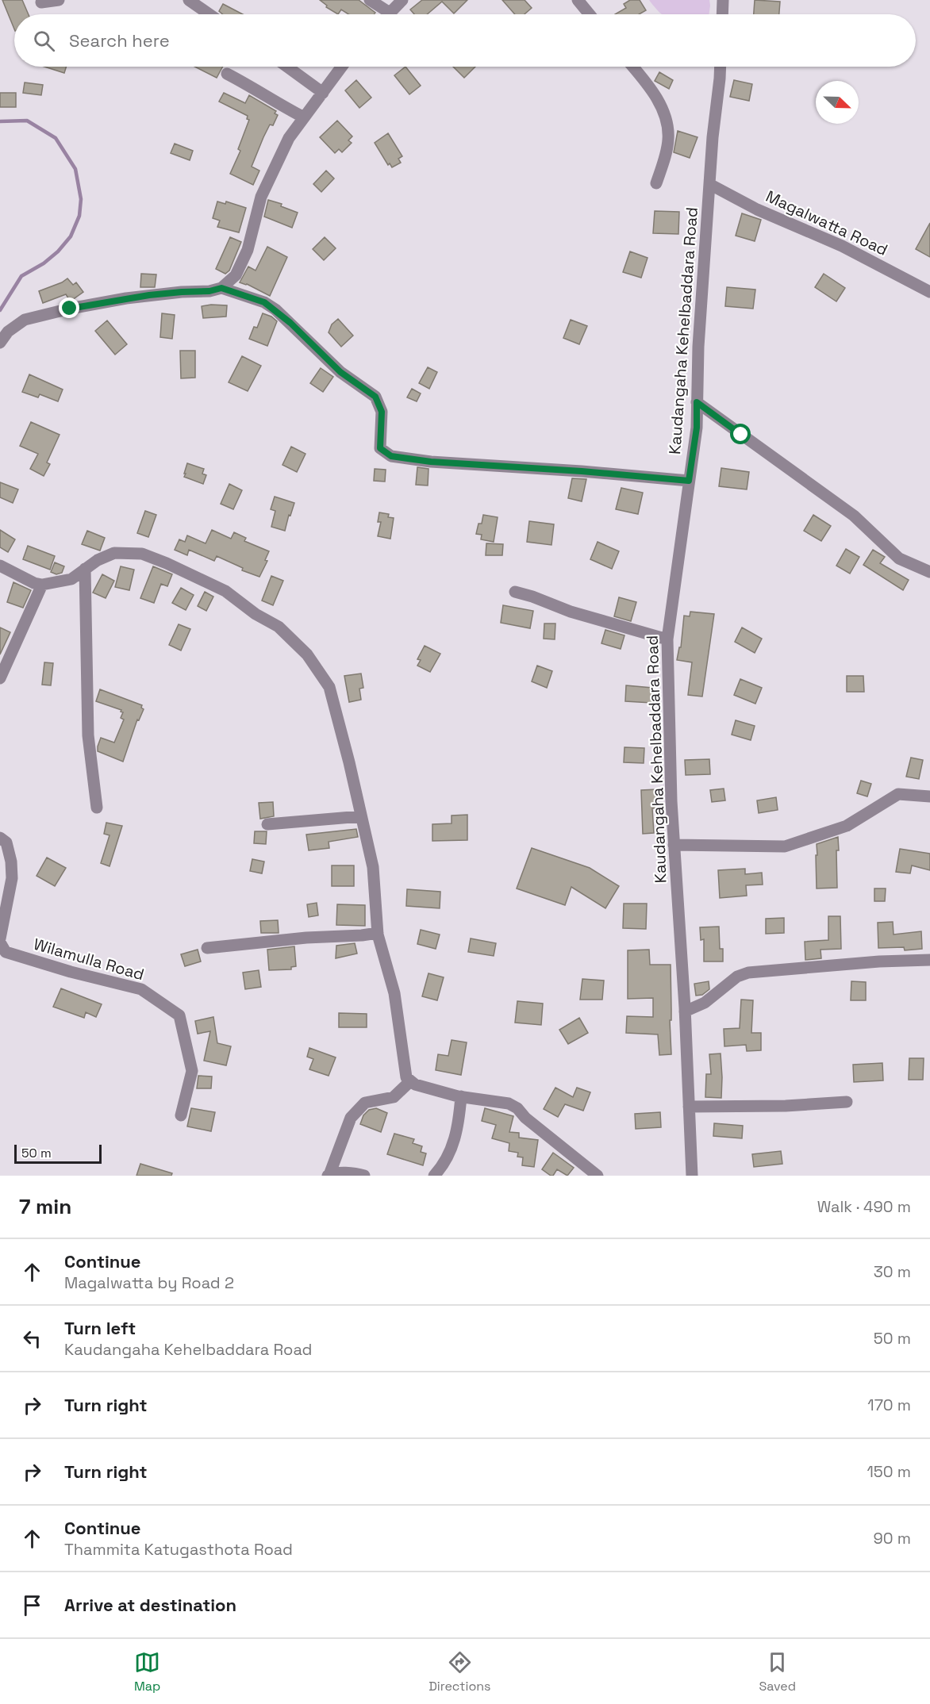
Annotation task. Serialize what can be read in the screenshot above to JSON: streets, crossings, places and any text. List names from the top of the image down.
{
  "streets": {
    "street": ["Magalwatta Road", "Kaudangaha Kehelbaddara Road", "Wilamulla Road"]
  },
  "crossings": [
    ["Magalwatta Road", "Kaudangaha Kehelbaddara Road"]
  ],
  "scale_bar": "50 m",
  "north": "bottom right",
  "page": {
    "search": "Search here",
    "scale": "50 m",
    "heading": ["7 min", "Walk · 490 m"],
    "list": [
      ["Continue", "Magalwatta by Road 2", "30 m"],
      ["Turn left", "Kaudangaha Kehelbaddara Road", "50 m"],
      ["Turn right", "170 m"],
      ["Turn right", "150 m"],
      ["Continue", "Thammita Katugasthota Road", "90 m"],
      "Arrive at destination"
    ],
    "nav": ["Map", "Directions", "Saved"]
  }
}
